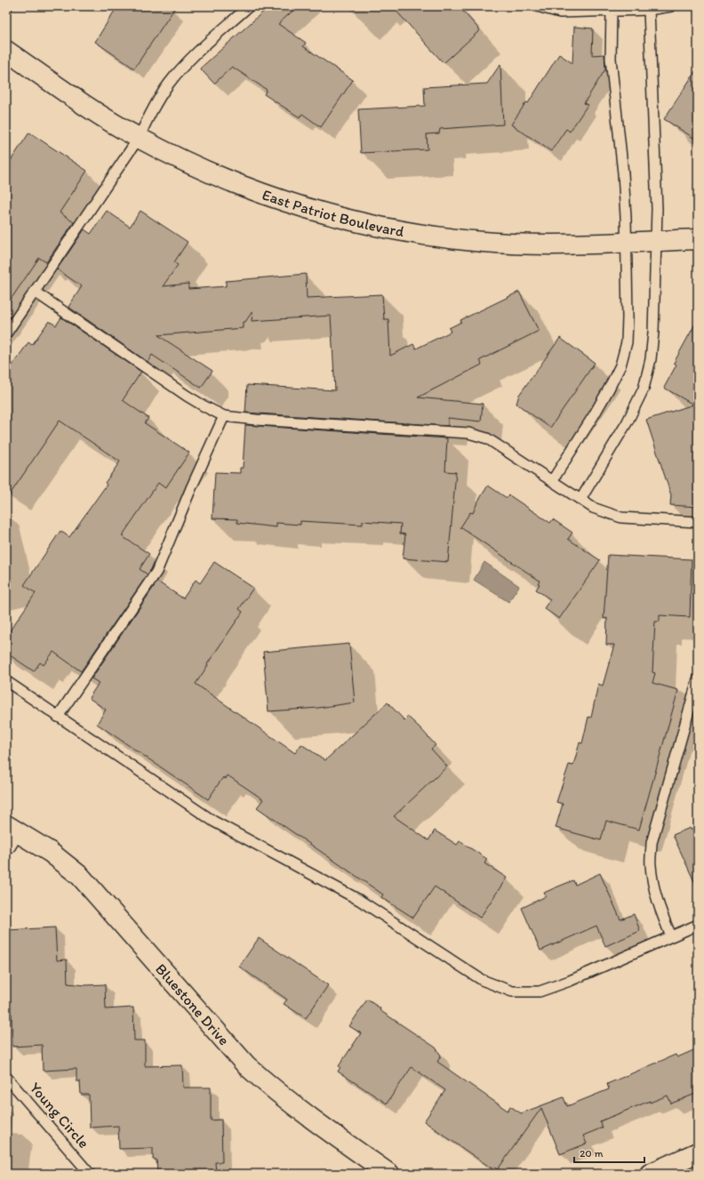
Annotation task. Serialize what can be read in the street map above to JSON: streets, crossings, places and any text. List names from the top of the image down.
{
  "streets": {
    "street": ["East Patriot Boulevard", "Bluestone Drive"],
    "lane": ["Young Circle"]
  },
  "scale_bar": "20 m"
}
